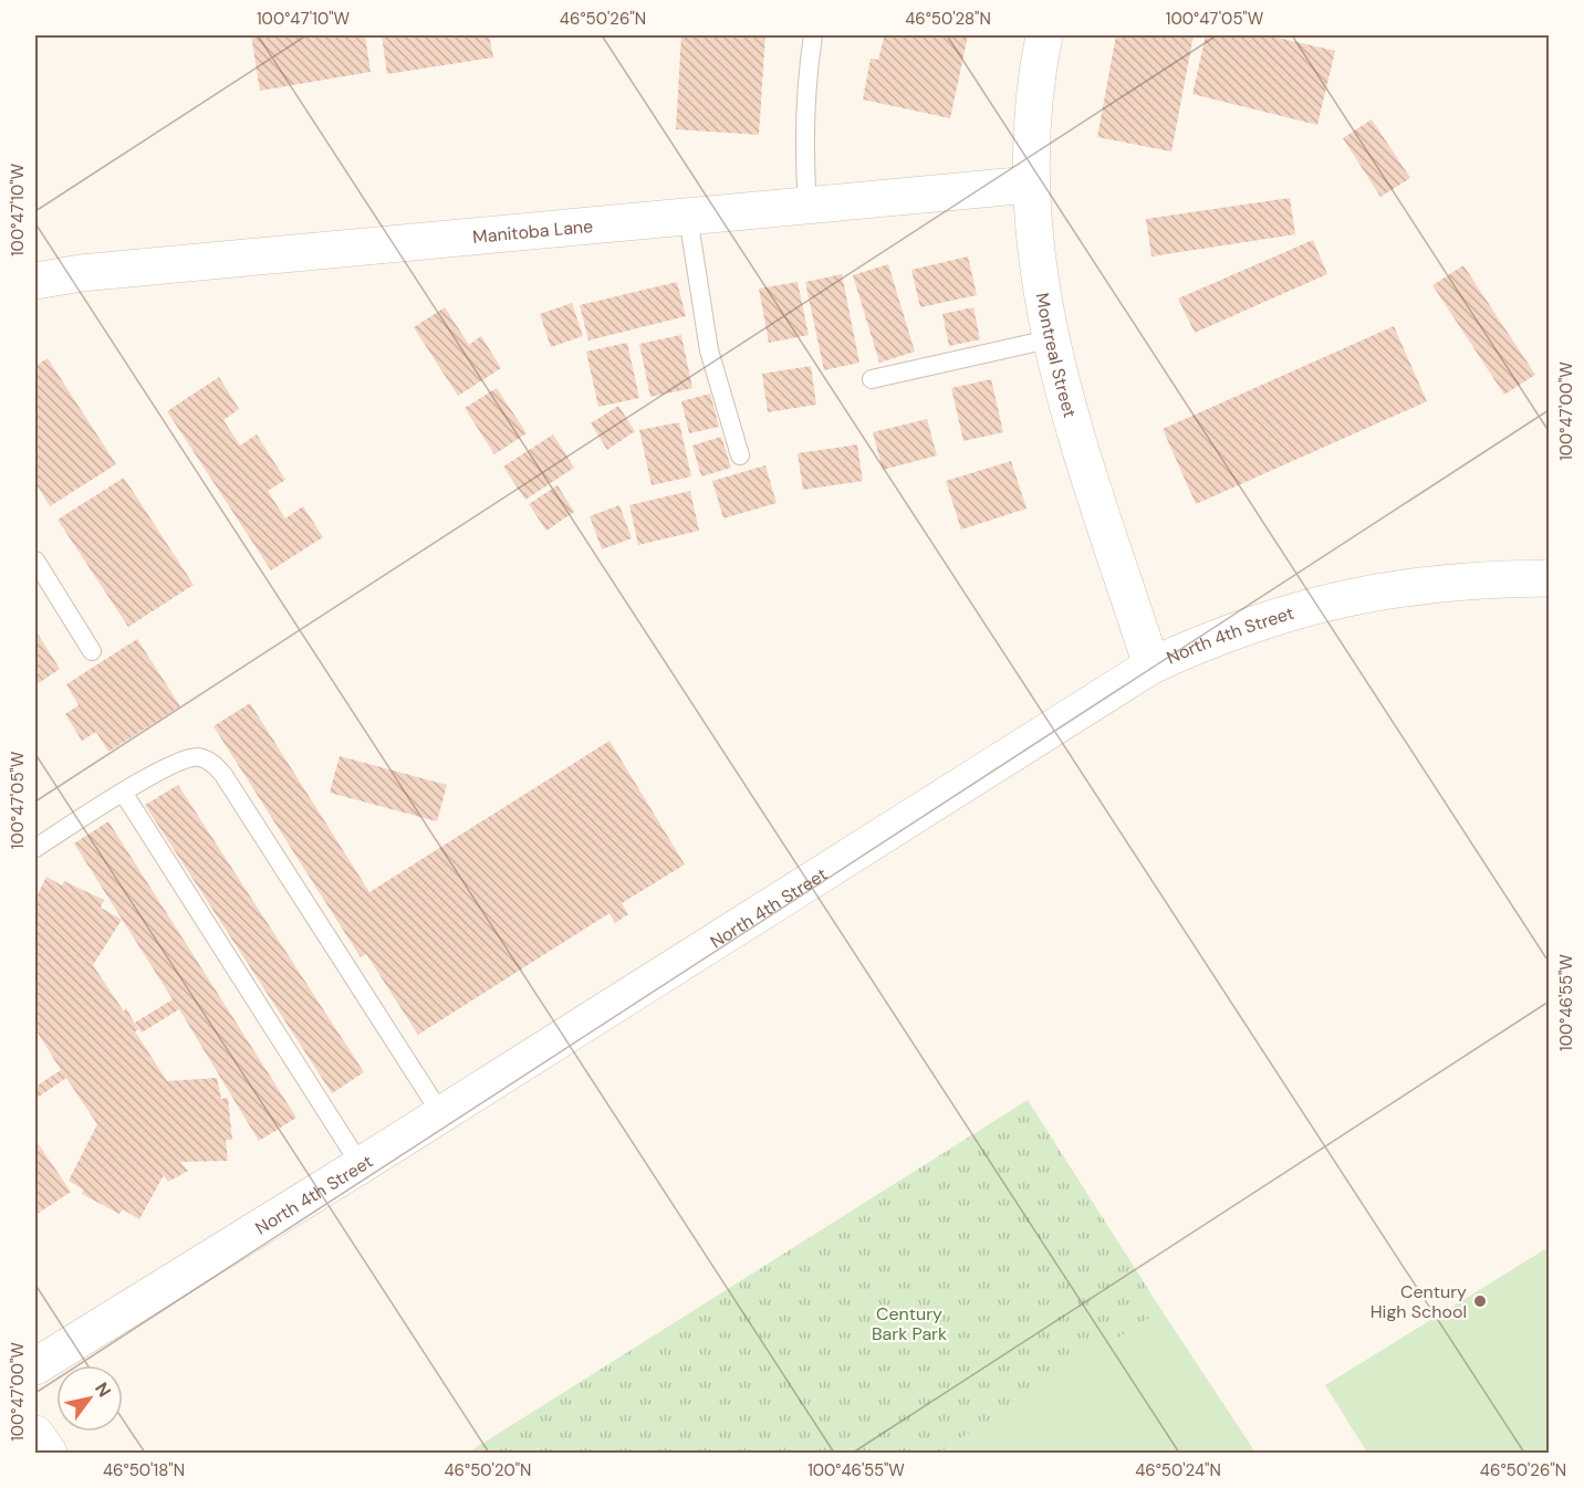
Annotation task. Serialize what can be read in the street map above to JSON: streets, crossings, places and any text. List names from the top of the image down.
{
  "streets": {
    "street": ["Manitoba Lane", "Montreal Street", "North 4th Street"]
  },
  "crossings": [
    ["Manitoba Lane", "Montreal Street"],
    ["Montreal Street", "North 4th Street"]
  ],
  "parks": ["Century Bark Park"],
  "places": ["Century High School"],
  "north": "top right",
  "coordinates": [
    "100°47'10\"W",
    "46°50'26\"N",
    "46°50'28\"N",
    "100°47'05\"W",
    "100°47'00\"W",
    "100°46'55\"W",
    "46°50'18\"N",
    "46°50'20\"N",
    "46°50'24\"N"
  ]
}
